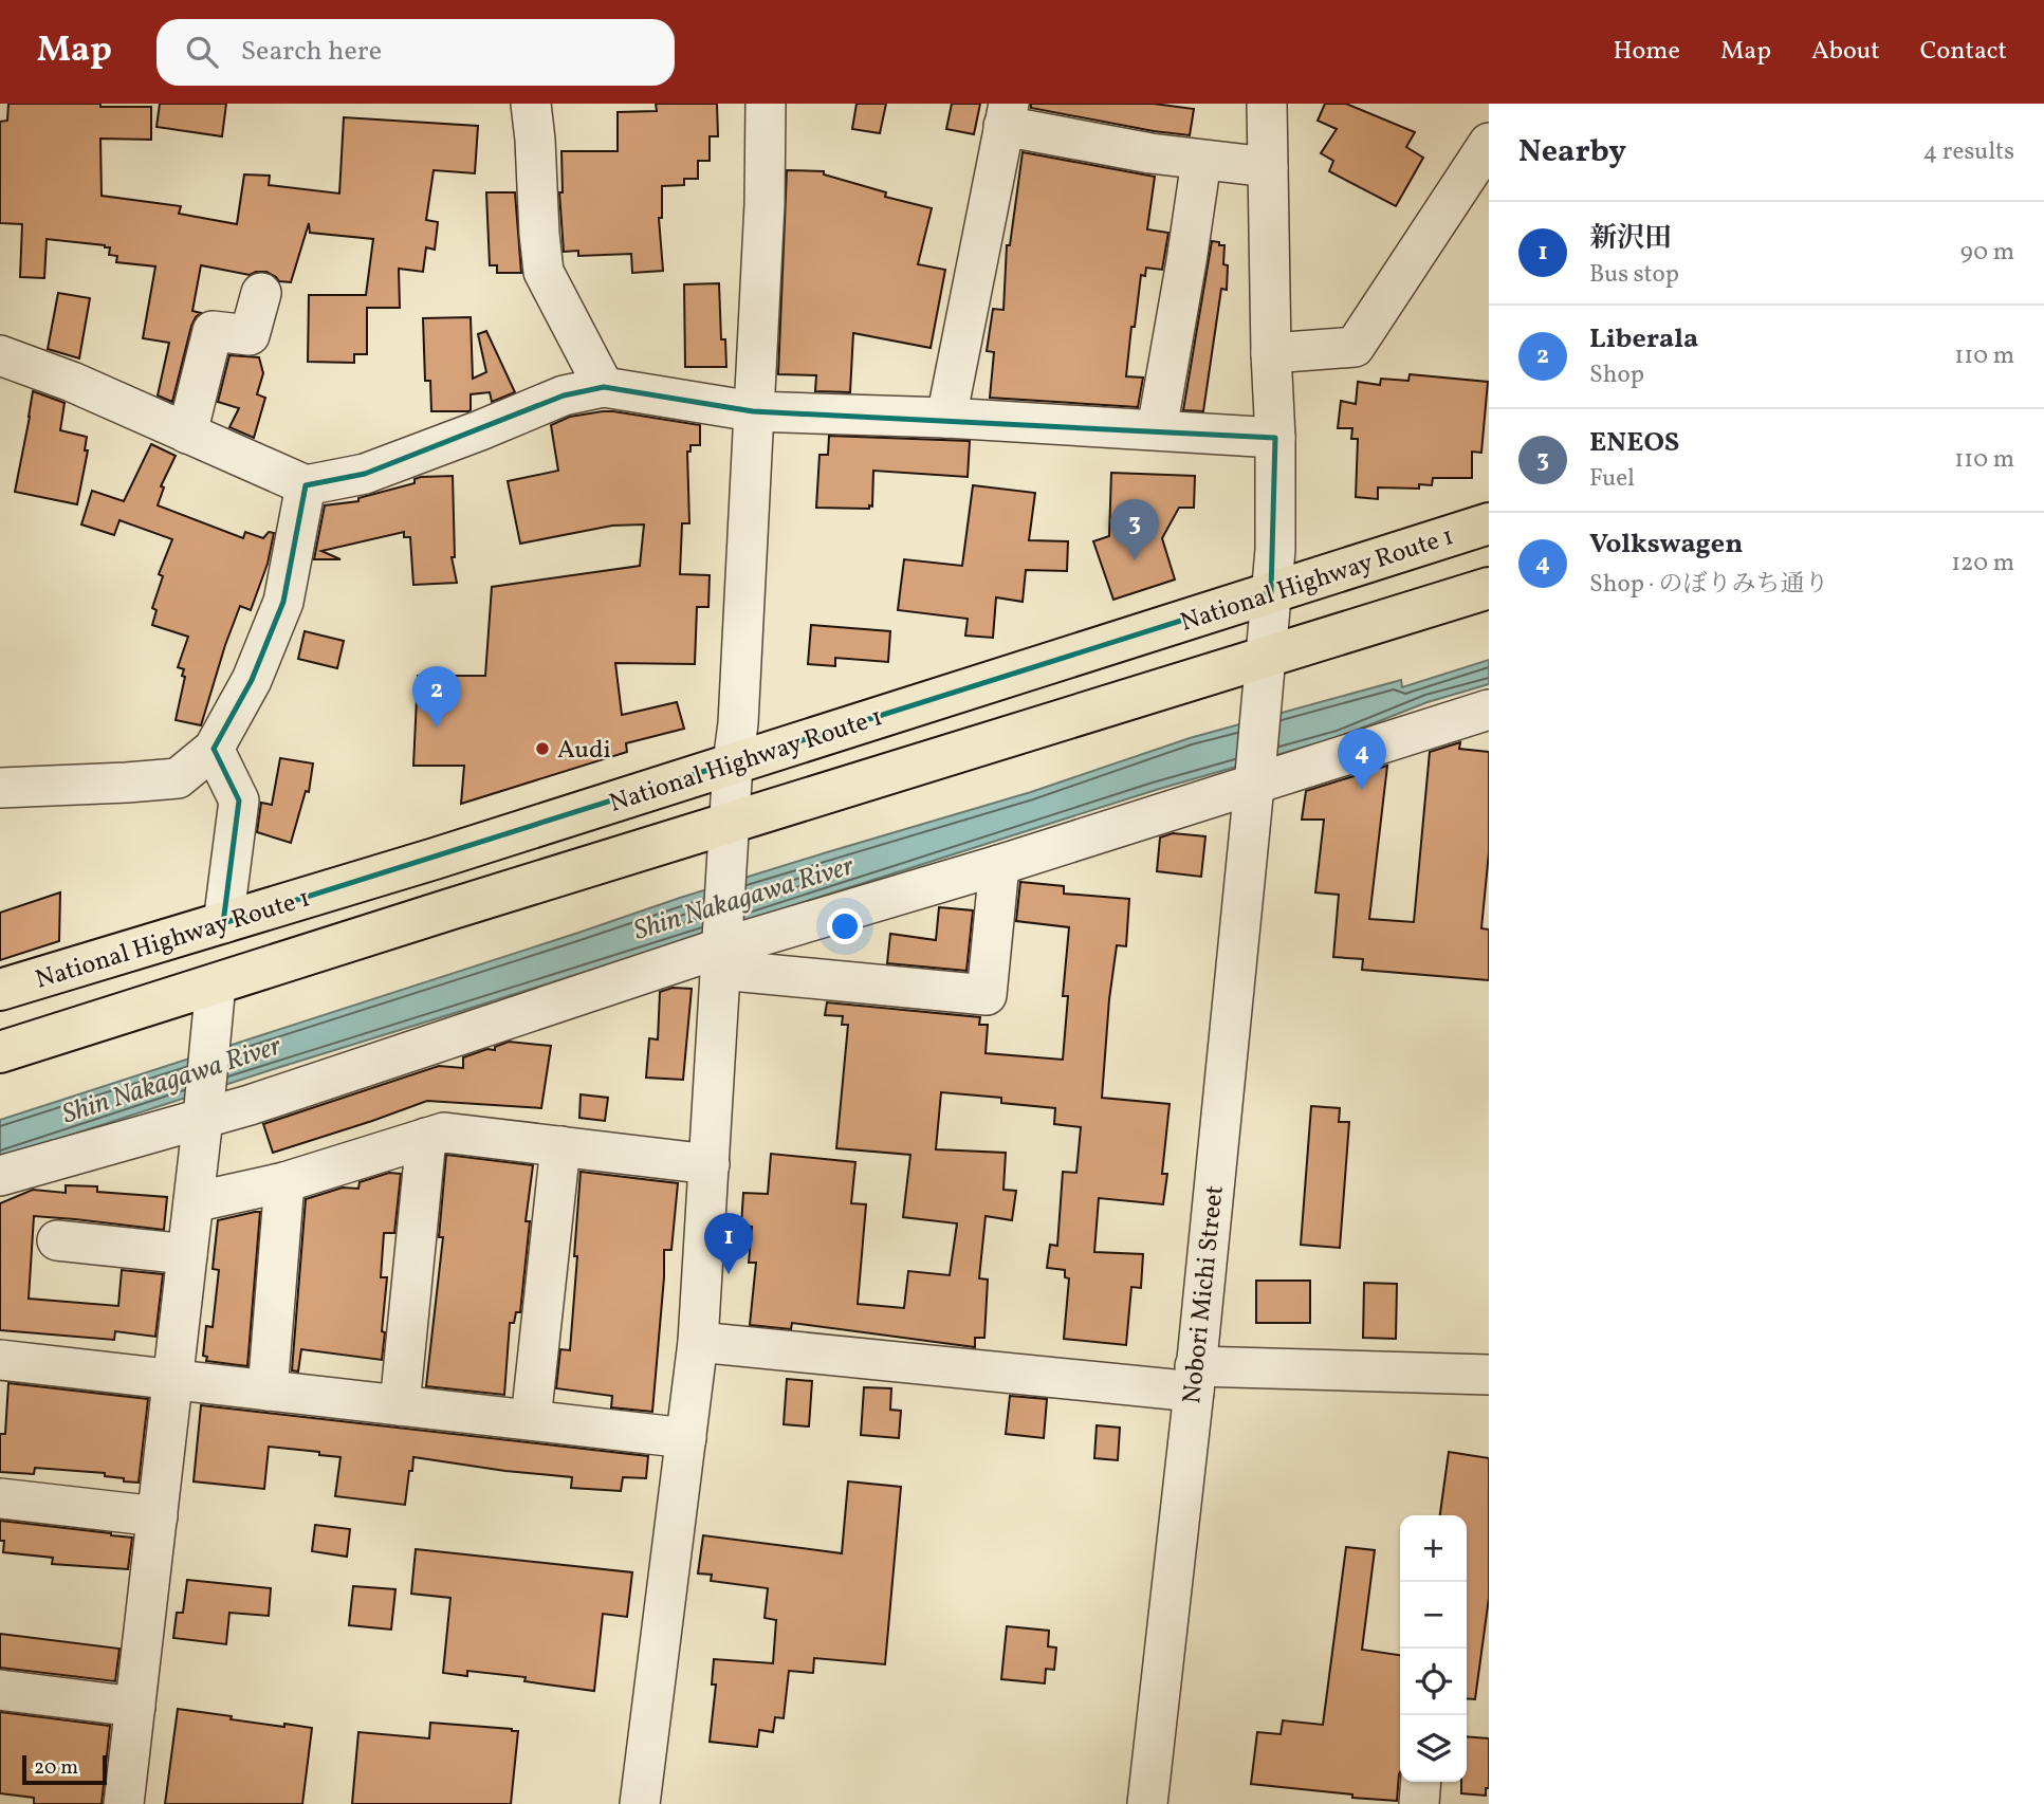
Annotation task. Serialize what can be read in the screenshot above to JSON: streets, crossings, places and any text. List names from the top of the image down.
{
  "streets": {
    "highway": ["National Highway Route 1"],
    "street": ["Nobori Michi Street"]
  },
  "crossings": [
    ["National Highway Route 1", "Nobori Michi Street"]
  ],
  "water": ["Shin Nakagawa River"],
  "places": ["Audi"],
  "scale_bar": "20 m",
  "page": {
    "header": "Map",
    "search": "Search here",
    "nav": [
      "Home",
      "Map",
      "About",
      "Contact"
    ],
    "heading": ["Nearby", "4 results"],
    "list": [
      {
        "mark": "1",
        "name": "新沢田",
        "note": "Bus stop",
        "value": "90 m"
      },
      {
        "mark": "2",
        "name": "Liberala",
        "note": "Shop",
        "value": "110 m"
      },
      {
        "mark": "3",
        "name": "ENEOS",
        "note": "Fuel",
        "value": "110 m"
      },
      {
        "mark": "4",
        "name": "Volkswagen",
        "note": "Shop · のぼりみち通り",
        "value": "120 m"
      }
    ],
    "pins": [
      "3",
      "2",
      "4",
      "1"
    ],
    "map_buttons": ["+", "−"],
    "scale": "20 m"
  }
}
